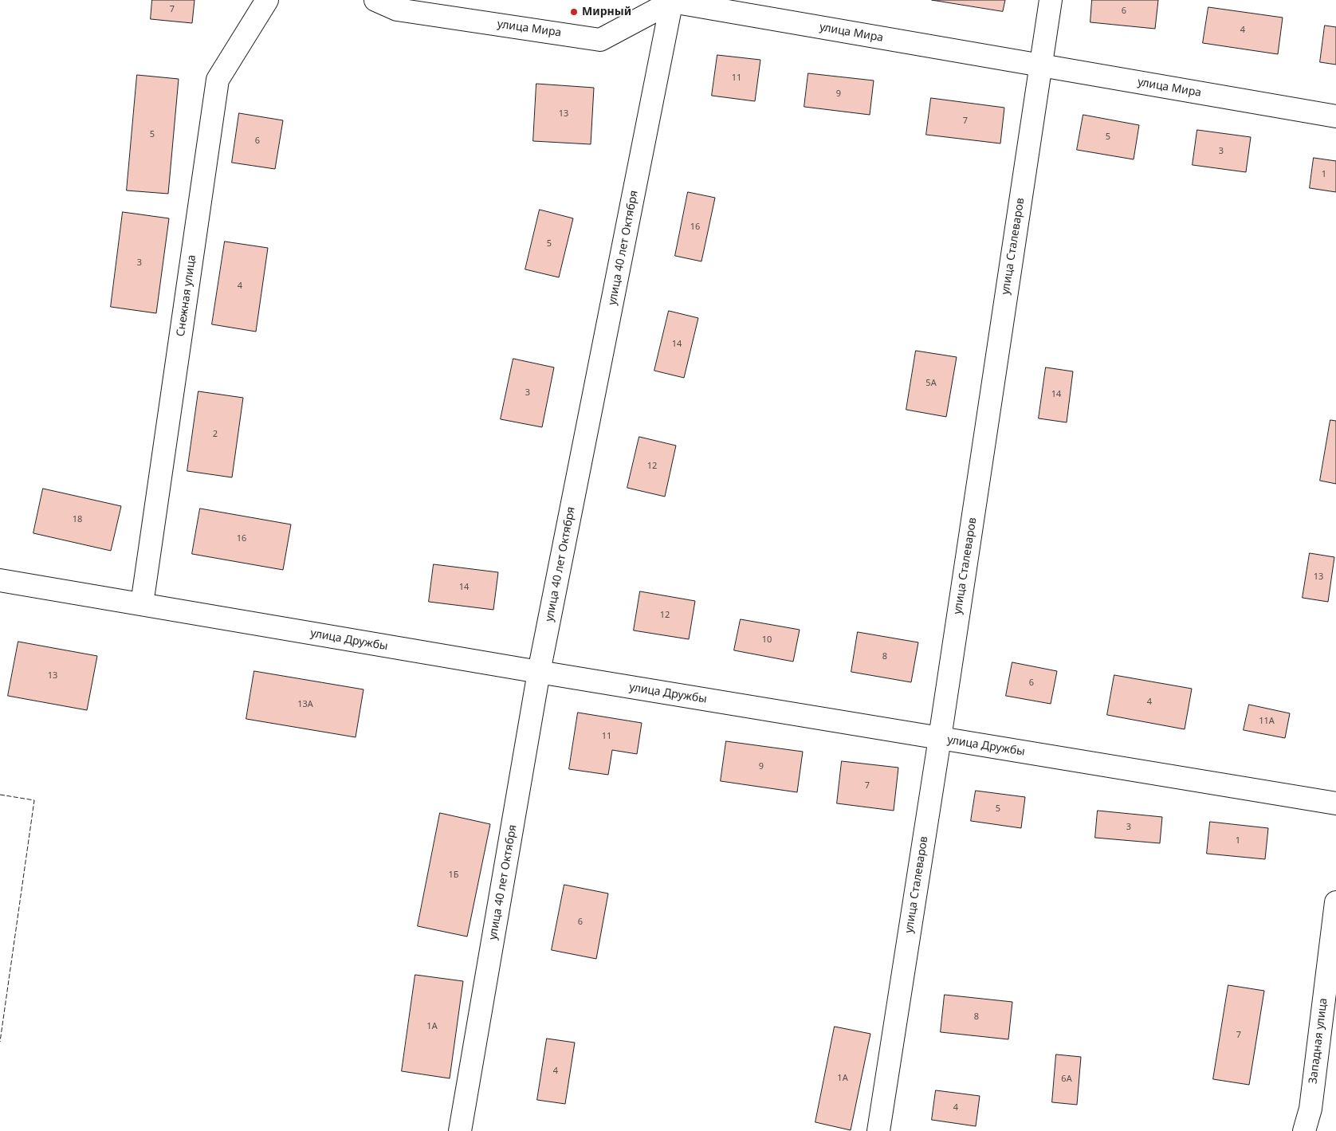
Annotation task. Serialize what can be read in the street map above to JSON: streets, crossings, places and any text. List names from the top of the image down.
{
  "streets": {
    "street": [
      "улица Мира",
      "улица Сталеваров",
      "улица 40 лет Октября",
      "Снежная улица",
      "улица Дружбы",
      "Западная улица"
    ]
  },
  "crossings": [
    ["улица Мира", "улица Сталеваров"],
    ["улица Мира", "улица 40 лет Октября"],
    ["улица Сталеваров", "улица Дружбы"],
    ["улица 40 лет Октября", "улица Дружбы"],
    ["Снежная улица", "улица Дружбы"]
  ],
  "places": ["Мирный"],
  "house_numbers": [
    "7",
    "6",
    "4",
    "11",
    "9",
    "13",
    "7",
    "5",
    "5",
    "6",
    "3",
    "1",
    "16",
    "5",
    "3",
    "4",
    "14",
    "5А",
    "3",
    "14",
    "2",
    "12",
    "18",
    "16",
    "13",
    "14",
    "12",
    "10",
    "8",
    "13",
    "6",
    "4",
    "13А",
    "11А",
    "11",
    "9",
    "7",
    "5",
    "3",
    "1",
    "1Б",
    "6",
    "8",
    "1А",
    "7",
    "4",
    "1А",
    "6А",
    "4"
  ]
}
